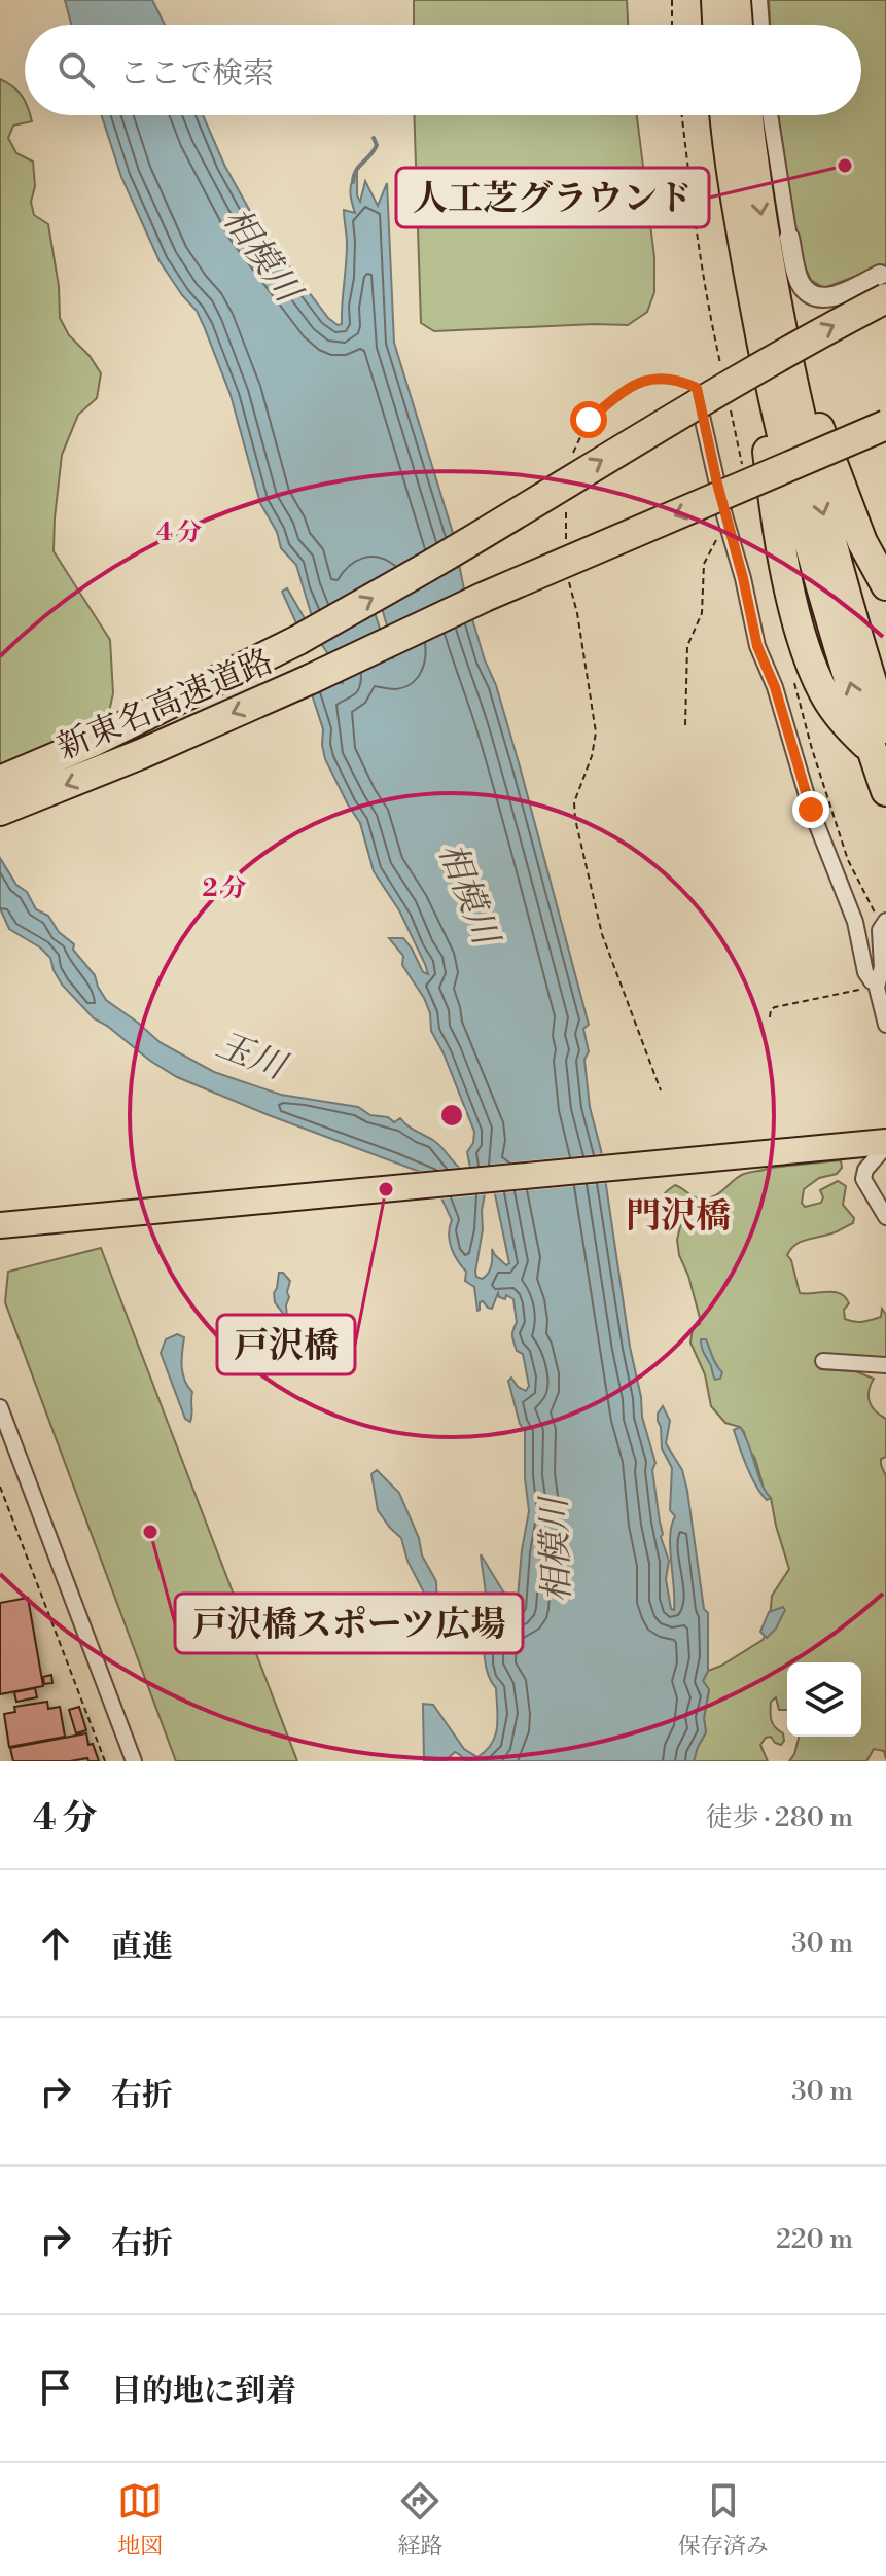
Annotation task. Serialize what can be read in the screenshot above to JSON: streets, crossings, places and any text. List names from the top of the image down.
{
  "streets": {
    "highway": ["新東名高速道路"]
  },
  "districts": ["門沢橋"],
  "water": ["相模川", "玉川"],
  "places": ["人工芝グラウンド", "戸沢橋", "戸沢橋スポーツ広場"],
  "page": {
    "search": "ここで検索",
    "heading": ["4 分", "徒歩 · 280 m"],
    "list": [
      ["直進", "30 m"],
      ["右折", "30 m"],
      ["右折", "220 m"],
      "目的地に到着"
    ],
    "nav": ["地図", "経路", "保存済み"]
  },
  "rings": ["4 分", "2 分"]
}
